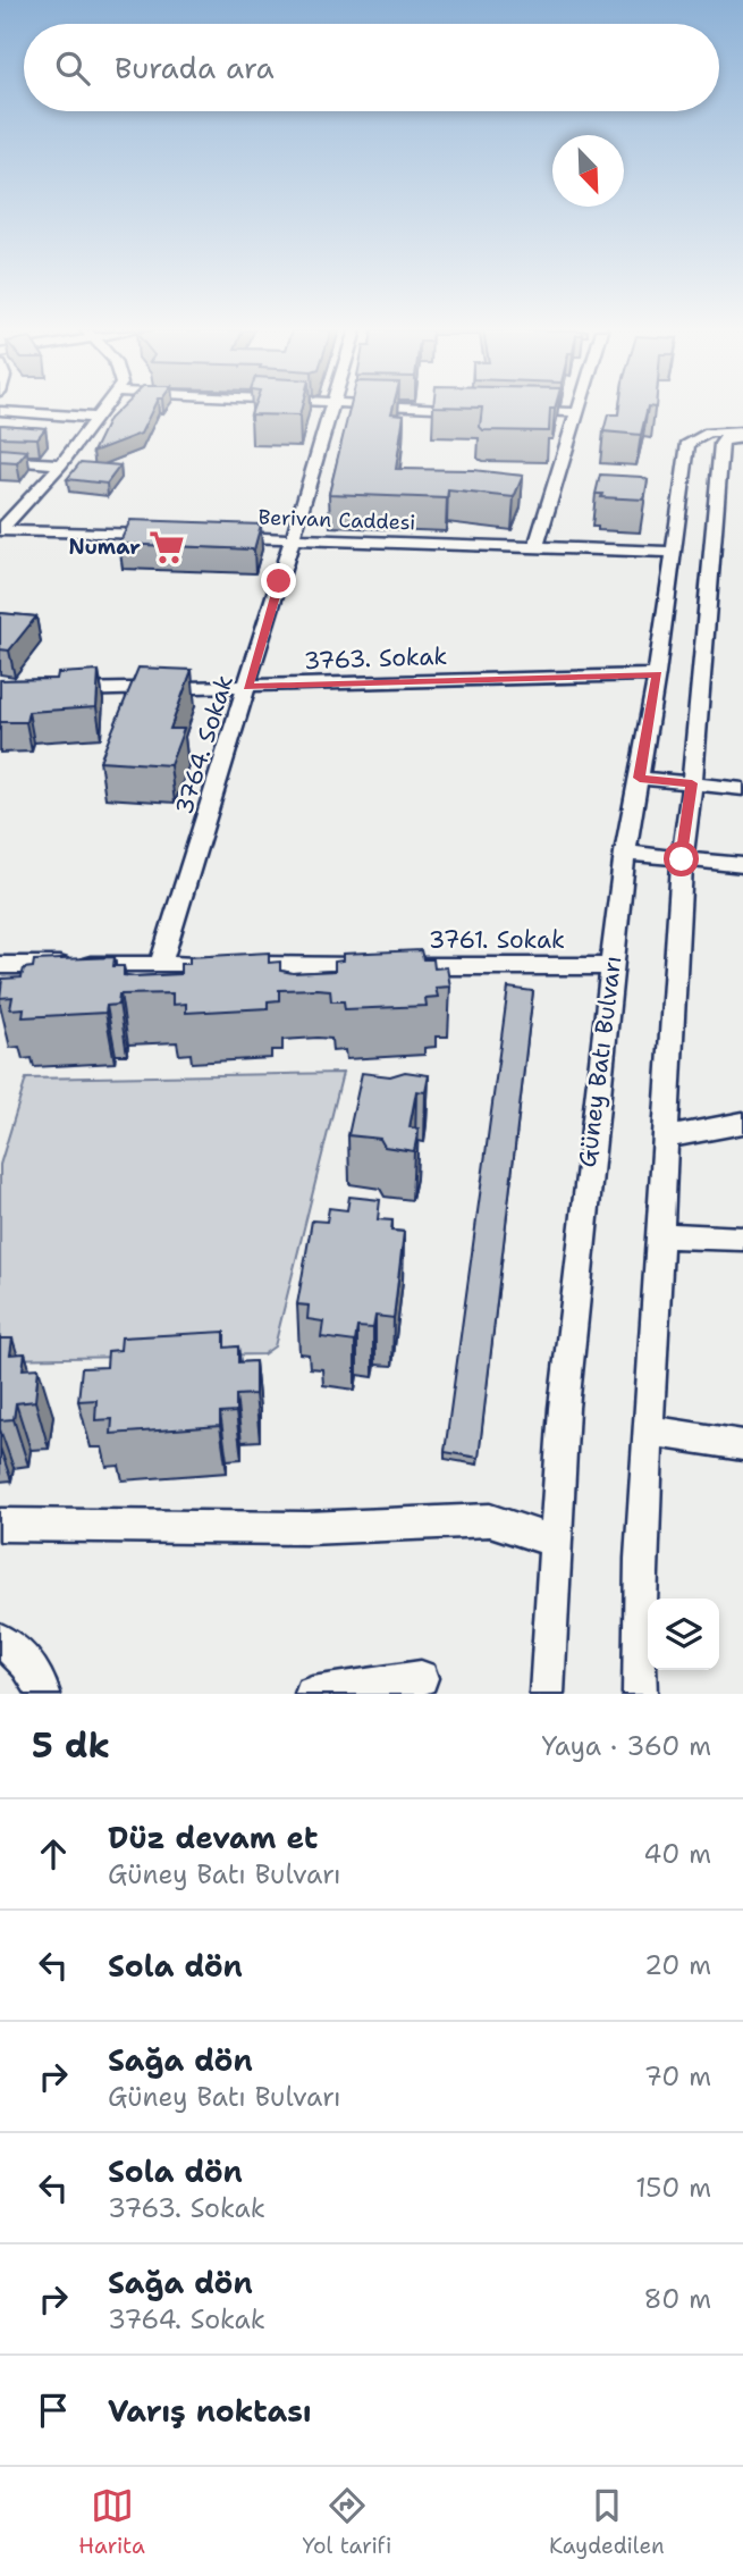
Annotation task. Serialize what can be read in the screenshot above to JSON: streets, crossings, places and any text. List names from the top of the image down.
{
  "streets": {
    "street": [
      "Berivan Caddesi",
      "3763. Sokak",
      "3764. Sokak",
      "3761. Sokak",
      "Güney Batı Bulvarı"
    ]
  },
  "crossings": [
    ["Berivan Caddesi", "3764. Sokak"],
    ["Berivan Caddesi", "Güney Batı Bulvarı"],
    ["3763. Sokak", "3764. Sokak"],
    ["3763. Sokak", "Güney Batı Bulvarı"],
    ["3764. Sokak", "3761. Sokak"],
    ["3761. Sokak", "Güney Batı Bulvarı"]
  ],
  "places": {
    "supermarket": ["Numar"]
  },
  "north": "bottom right",
  "page": {
    "search": "Burada ara",
    "heading": ["5 dk", "Yaya · 360 m"],
    "list": [
      ["Düz devam et", "Güney Batı Bulvarı", "40 m"],
      ["Sola dön", "20 m"],
      ["Sağa dön", "Güney Batı Bulvarı", "70 m"],
      ["Sola dön", "3763. Sokak", "150 m"],
      ["Sağa dön", "3764. Sokak", "80 m"],
      "Varış noktası"
    ],
    "nav": ["Harita", "Yol tarifi", "Kaydedilen"]
  }
}
